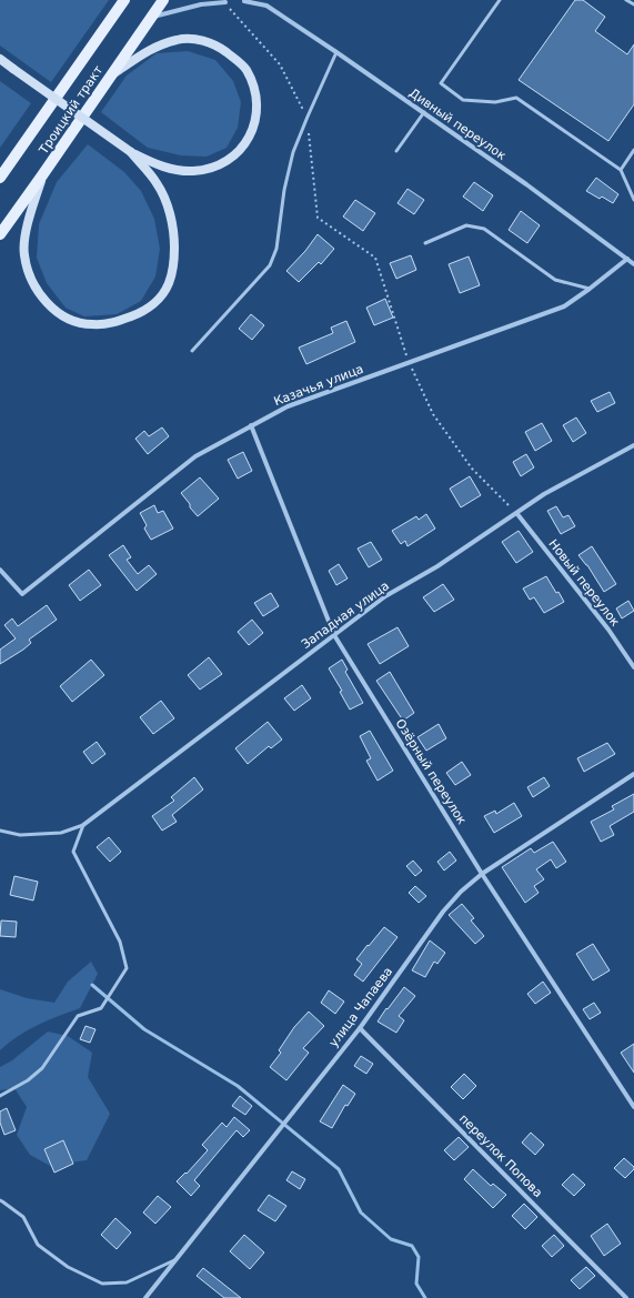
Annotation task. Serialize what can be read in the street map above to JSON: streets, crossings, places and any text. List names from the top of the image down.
{
  "streets": {
    "main road": ["Троицкий тракт"],
    "street": [
      "Дивный переулок",
      "Казачья улица",
      "Новый переулок",
      "Западная улица",
      "Озёрный переулок",
      "улица Чапаева",
      "переулок Попова"
    ]
  },
  "crossings": [
    ["Дивный переулок", "Казачья улица"],
    ["Казачья улица", "Озёрный переулок"],
    ["Новый переулок", "Западная улица"],
    ["Западная улица", "Озёрный переулок"],
    ["Озёрный переулок", "улица Чапаева"],
    ["улица Чапаева", "переулок Попова"]
  ]
}
